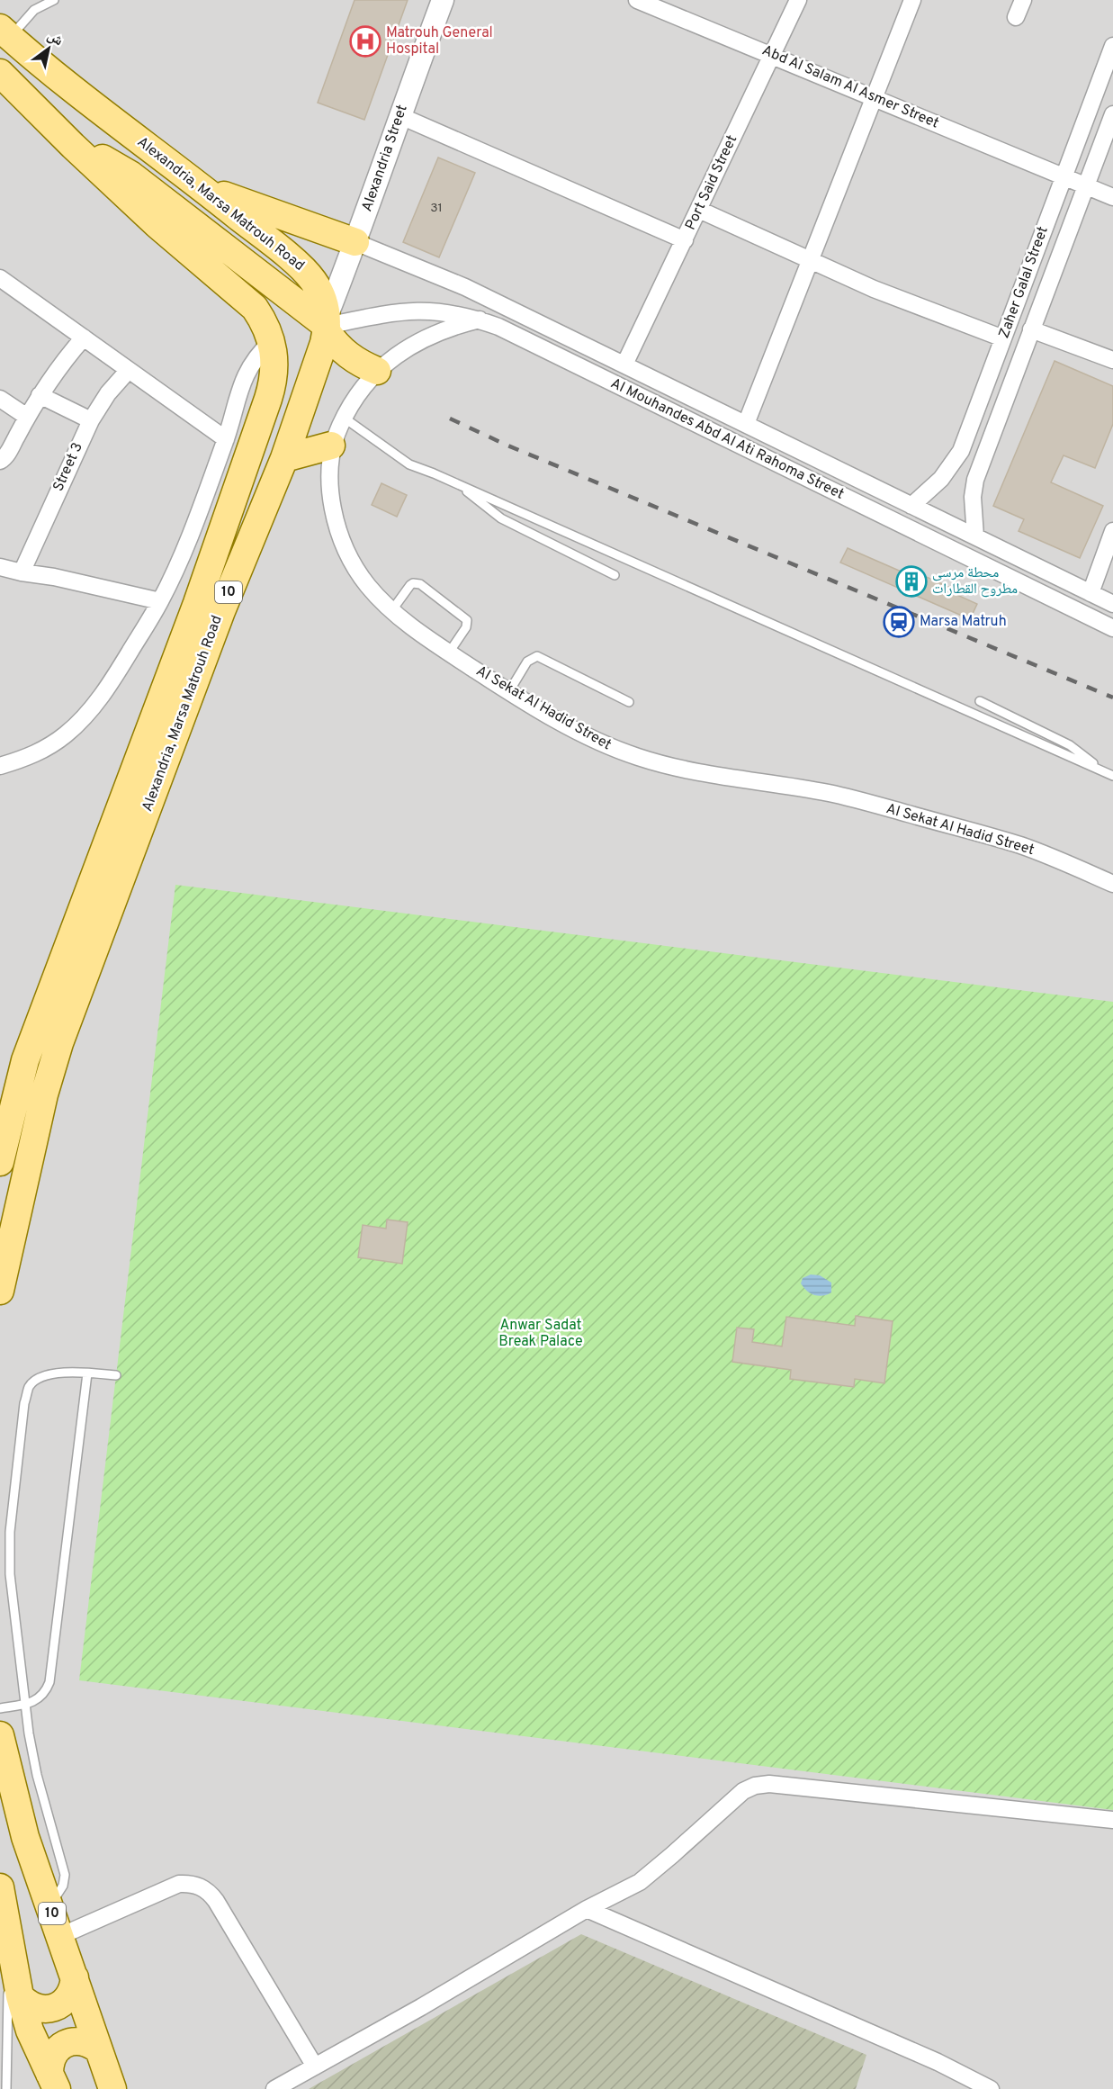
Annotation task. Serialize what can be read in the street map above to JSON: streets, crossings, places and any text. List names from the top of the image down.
{
  "streets": {
    "main road": ["Alexandria, Marsa Matrouh Road", "10"],
    "street": [
      "Abd Al Salam Al Asmer Street",
      "Alexandria Street",
      "Port Said Street",
      "Zaher Galal Street",
      "Al Mouhandes Abd Al Ati Rahoma Street",
      "Street 3",
      "Al Sekat Al Hadid Street"
    ]
  },
  "crossings": [
    ["Abd Al Salam Al Asmer Street", "Port Said Street"],
    ["Abd Al Salam Al Asmer Street", "Zaher Galal Street"],
    ["Alexandria Street", "Alexandria, Marsa Matrouh Road"],
    ["Alexandria Street", "Al Mouhandes Abd Al Ati Rahoma Street"],
    ["Port Said Street", "Al Mouhandes Abd Al Ati Rahoma Street"],
    ["Alexandria, Marsa Matrouh Road", "Al Mouhandes Abd Al Ati Rahoma Street"],
    ["Zaher Galal Street", "Al Mouhandes Abd Al Ati Rahoma Street"],
    ["Al Mouhandes Abd Al Ati Rahoma Street", "Al Sekat Al Hadid Street"]
  ],
  "parks": ["Anwar Sadat Break Palace"],
  "places": {
    "hospital": ["Matrouh General Hospital"],
    "building": ["محطة مرسى مطروح القطارات"],
    "station": ["Marsa Matruh"]
  },
  "house_numbers": ["31"],
  "north": "top right"
}
